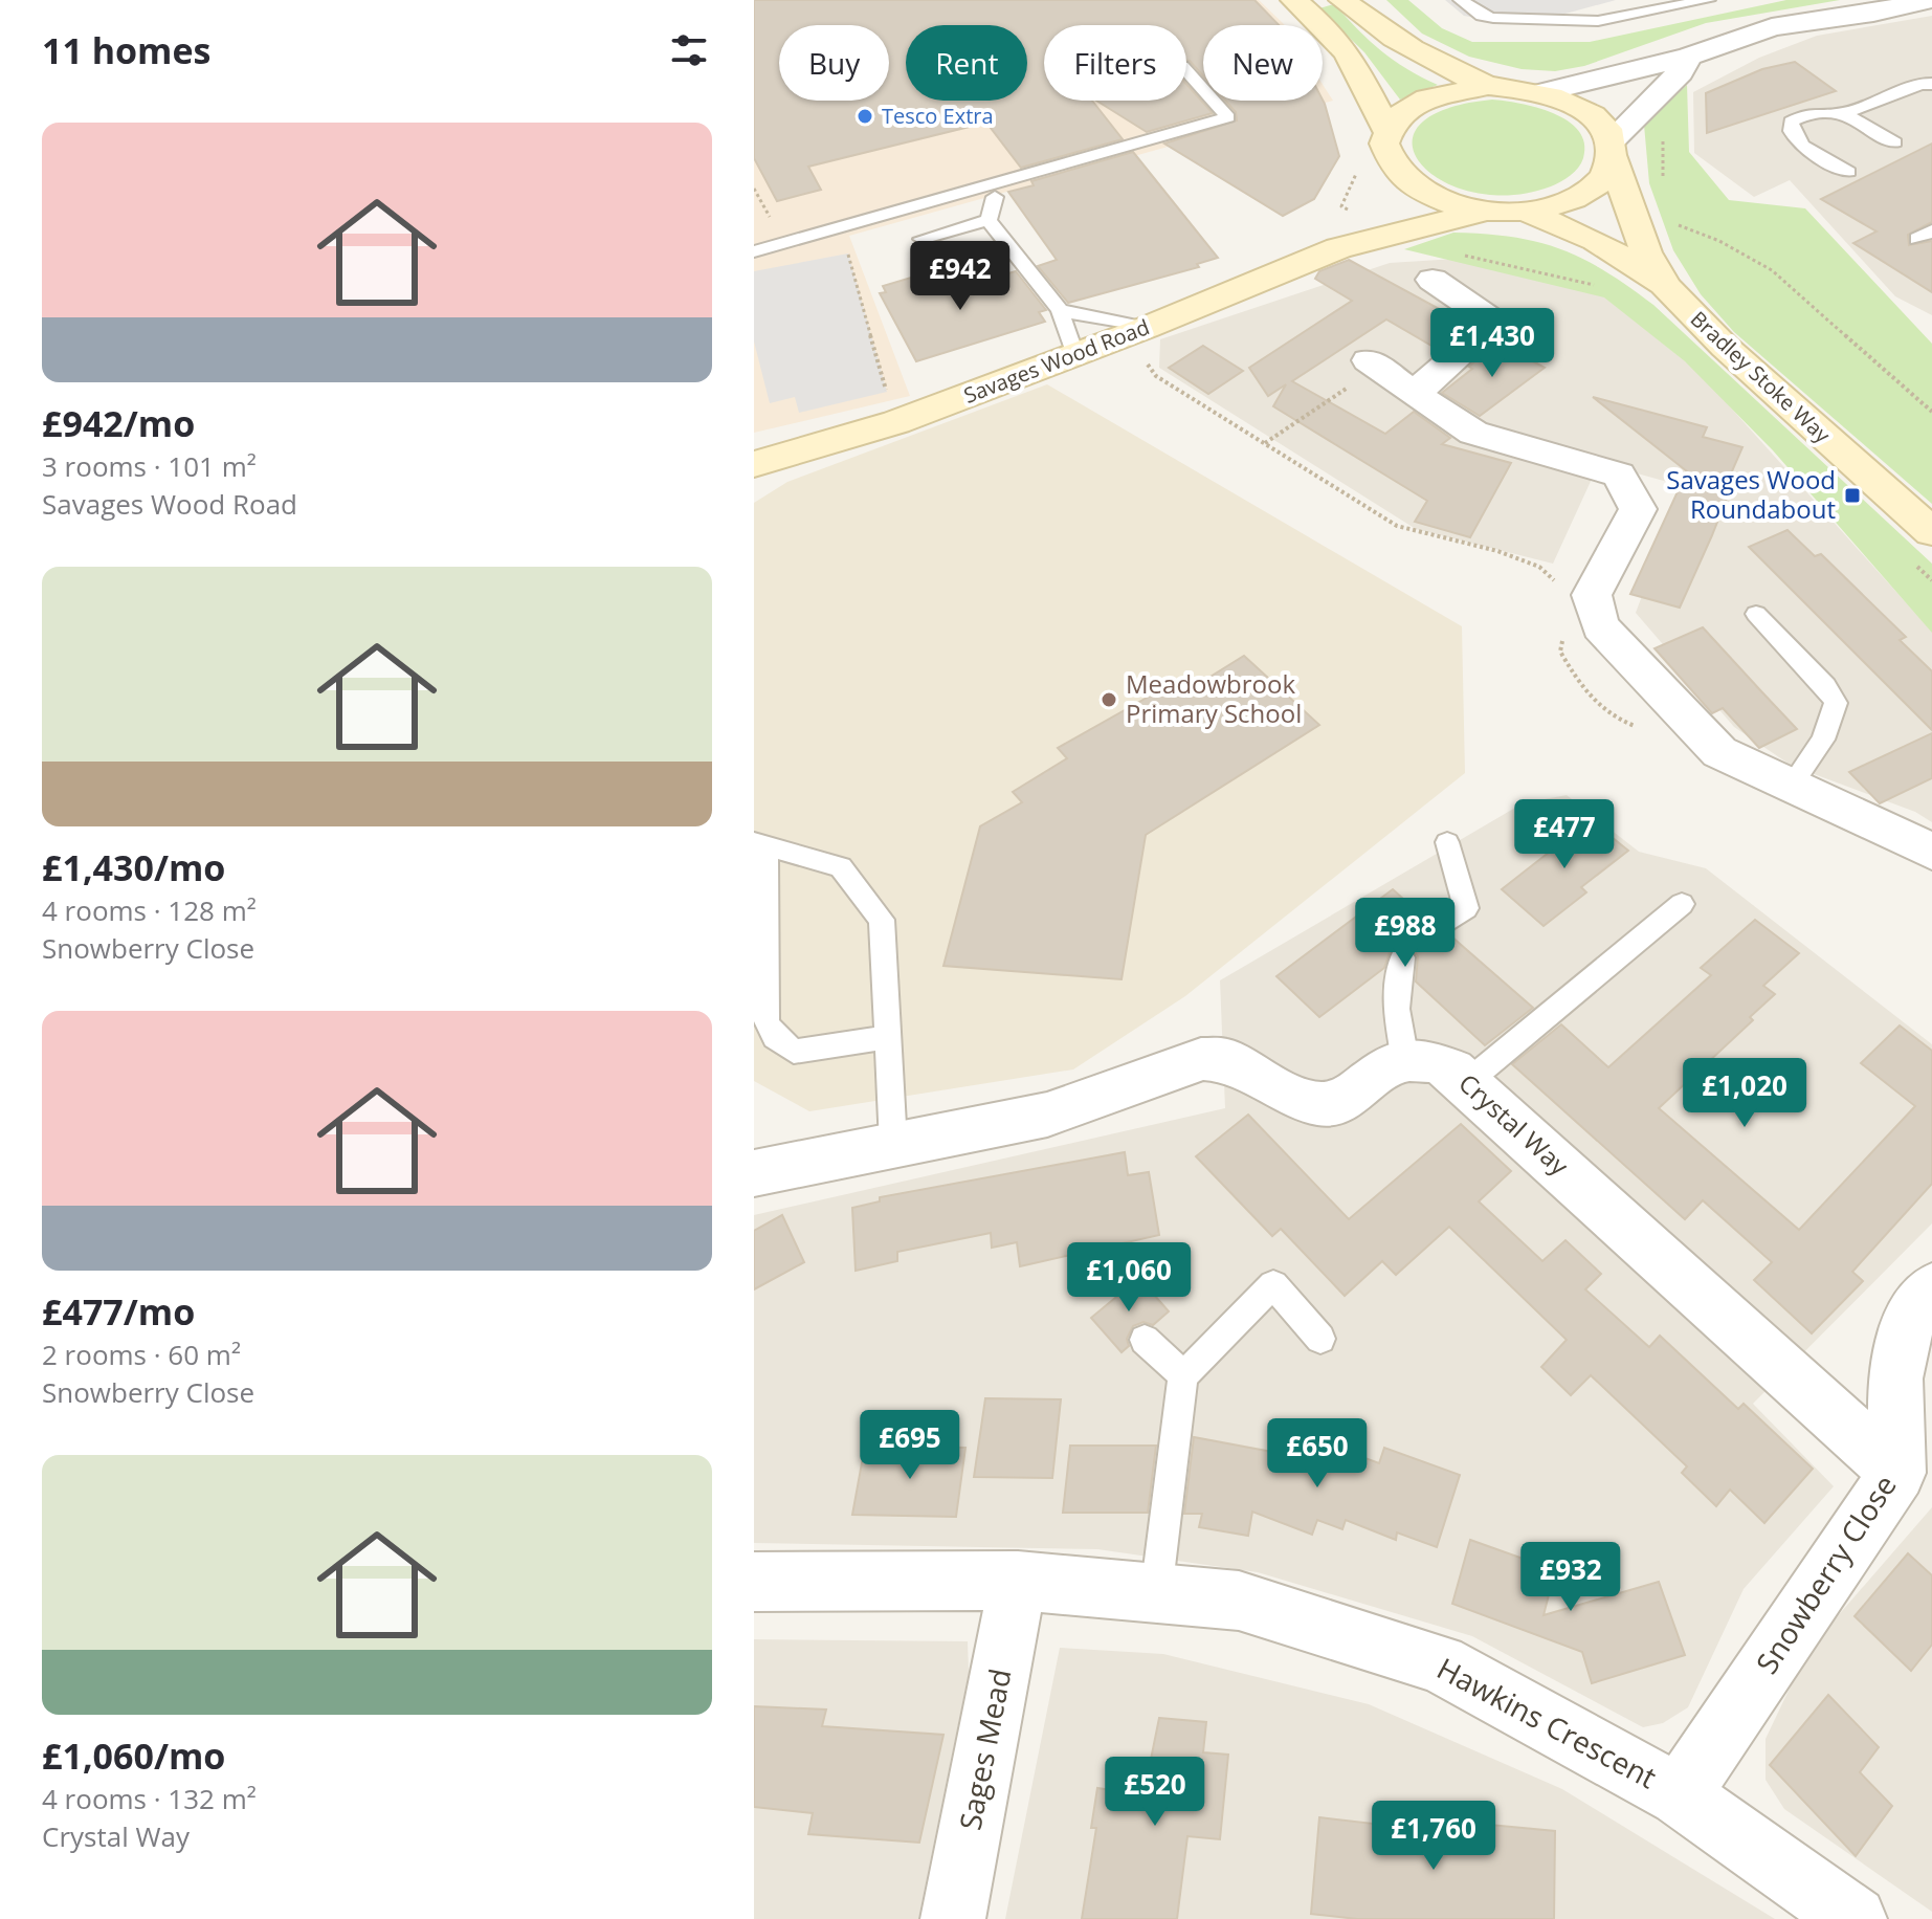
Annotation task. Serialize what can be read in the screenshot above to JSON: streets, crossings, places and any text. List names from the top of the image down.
{
  "streets": {
    "street": [
      "Savages Wood Road",
      "Bradley Stoke Way",
      "Crystal Way",
      "Snowberry Close",
      "Hawkins Crescent",
      "Sages Mead"
    ]
  },
  "crossings": [
    ["Crystal Way", "Snowberry Close"],
    ["Snowberry Close", "Hawkins Crescent"],
    ["Hawkins Crescent", "Sages Mead"]
  ],
  "places": {
    "other": ["Tesco Extra", "Meadowbrook Primary School"],
    "transit": ["Savages Wood Roundabout"]
  },
  "page": {
    "heading": "11 homes",
    "chip": [
      "Buy",
      "Rent",
      "Filters",
      "New"
    ],
    "list": [
      {
        "name": "£942/mo",
        "note": "3 rooms · 101 m² · Savages Wood Road"
      },
      {
        "name": "£1,430/mo",
        "note": "4 rooms · 128 m² · Snowberry Close"
      },
      {
        "name": "£477/mo",
        "note": "2 rooms · 60 m² · Snowberry Close"
      },
      {
        "name": "£1,060/mo",
        "note": "4 rooms · 132 m² · Crystal Way"
      }
    ],
    "price": [
      "£942",
      "£1,430",
      "£477",
      "£988",
      "£1,020",
      "£1,060",
      "£695",
      "£650",
      "£932",
      "£520",
      "£1,760"
    ]
  }
}
